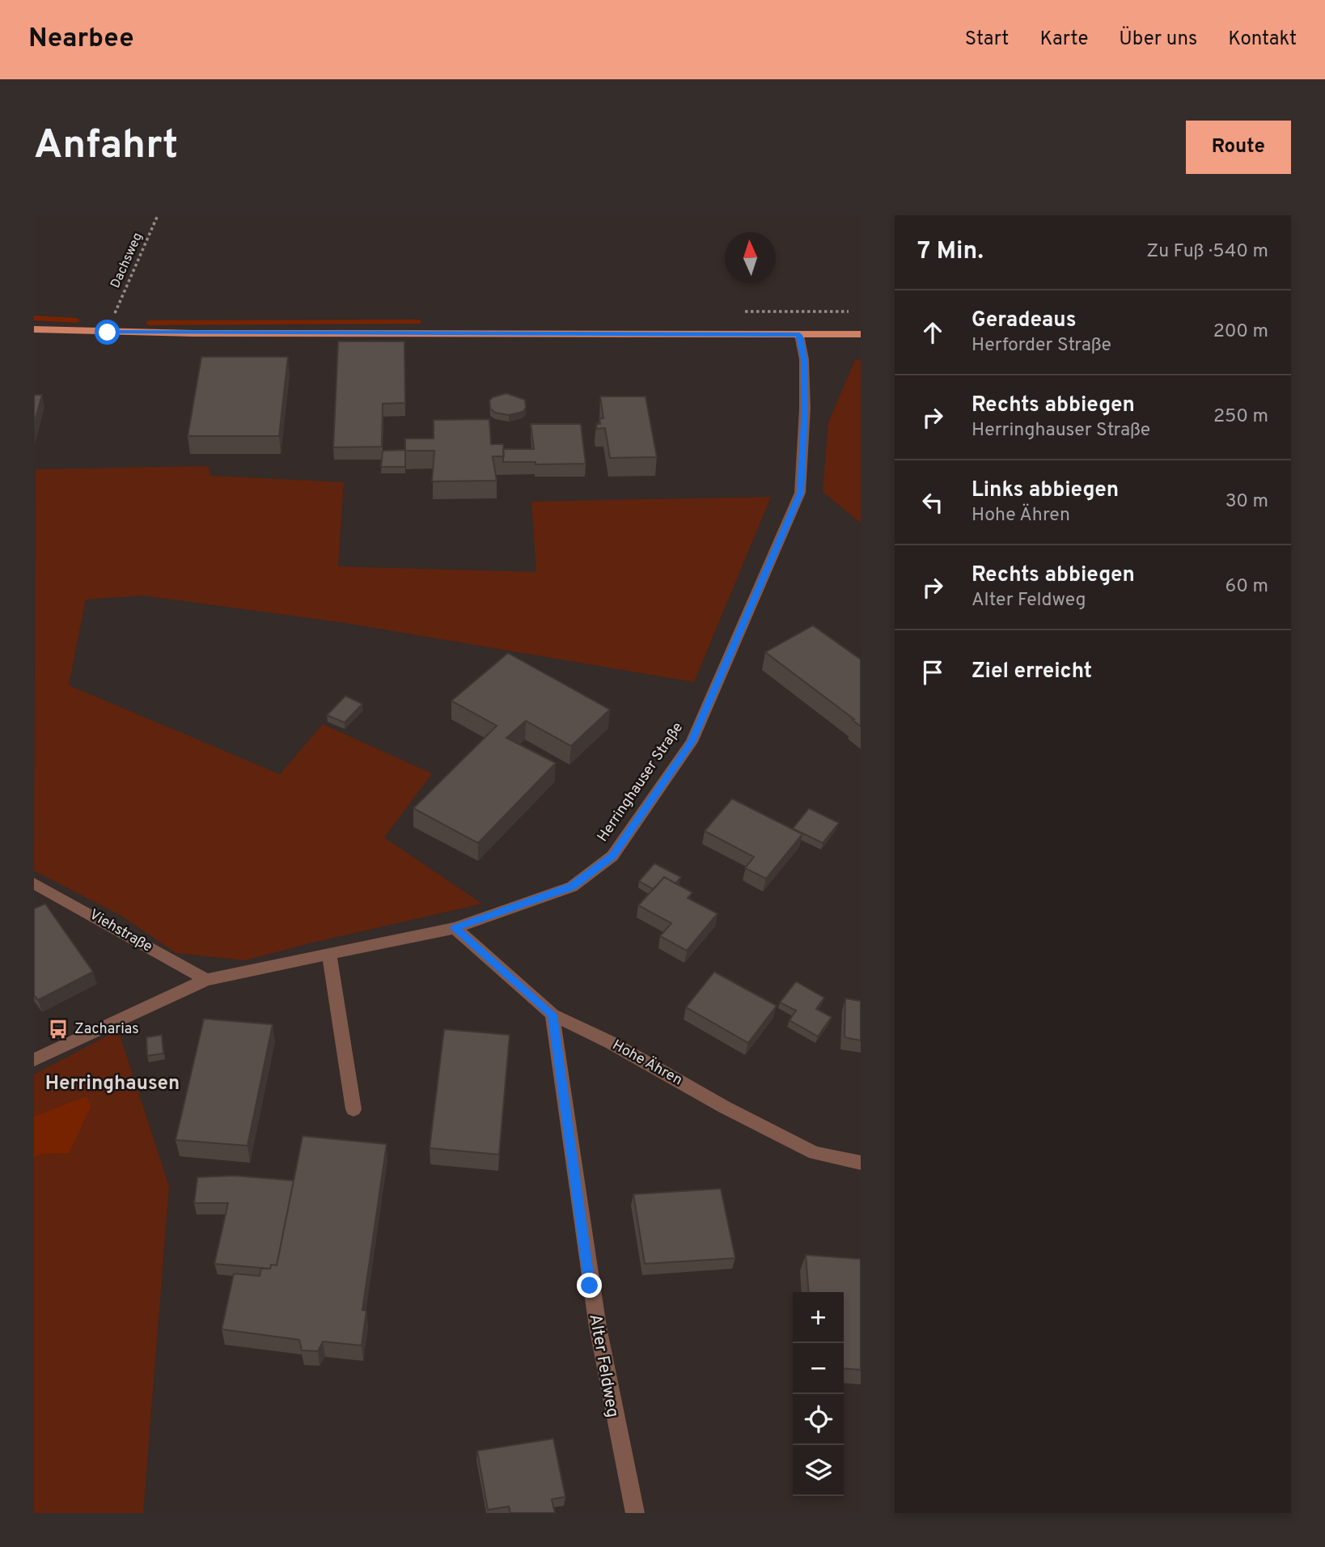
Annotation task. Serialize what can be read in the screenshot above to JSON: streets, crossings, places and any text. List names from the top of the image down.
{
  "streets": {
    "street": [
      "Herringhauser Straße",
      "Viehstraße",
      "Hohe Ähren",
      "Alter Feldweg"
    ],
    "path": ["Dachsweg"]
  },
  "crossings": [
    ["Herringhauser Straße", "Viehstraße"],
    ["Herringhauser Straße", "Hohe Ähren"],
    ["Hohe Ähren", "Alter Feldweg"]
  ],
  "districts": ["Herringhausen"],
  "places": {
    "bus stop": ["Zacharias"]
  },
  "north": "top",
  "page": {
    "header": "Nearbee",
    "nav": [
      "Start",
      "Karte",
      "Über uns",
      "Kontakt"
    ],
    "buttons": "Route",
    "title": "Anfahrt",
    "heading": ["7 Min.", "Zu Fuß · 540 m"],
    "list": [
      ["Geradeaus", "Herforder Straße", "200 m"],
      ["Rechts abbiegen", "Herringhauser Straße", "250 m"],
      ["Links abbiegen", "Hohe Ähren", "30 m"],
      ["Rechts abbiegen", "Alter Feldweg", "60 m"],
      "Ziel erreicht"
    ],
    "map_buttons": ["+", "−"]
  }
}
